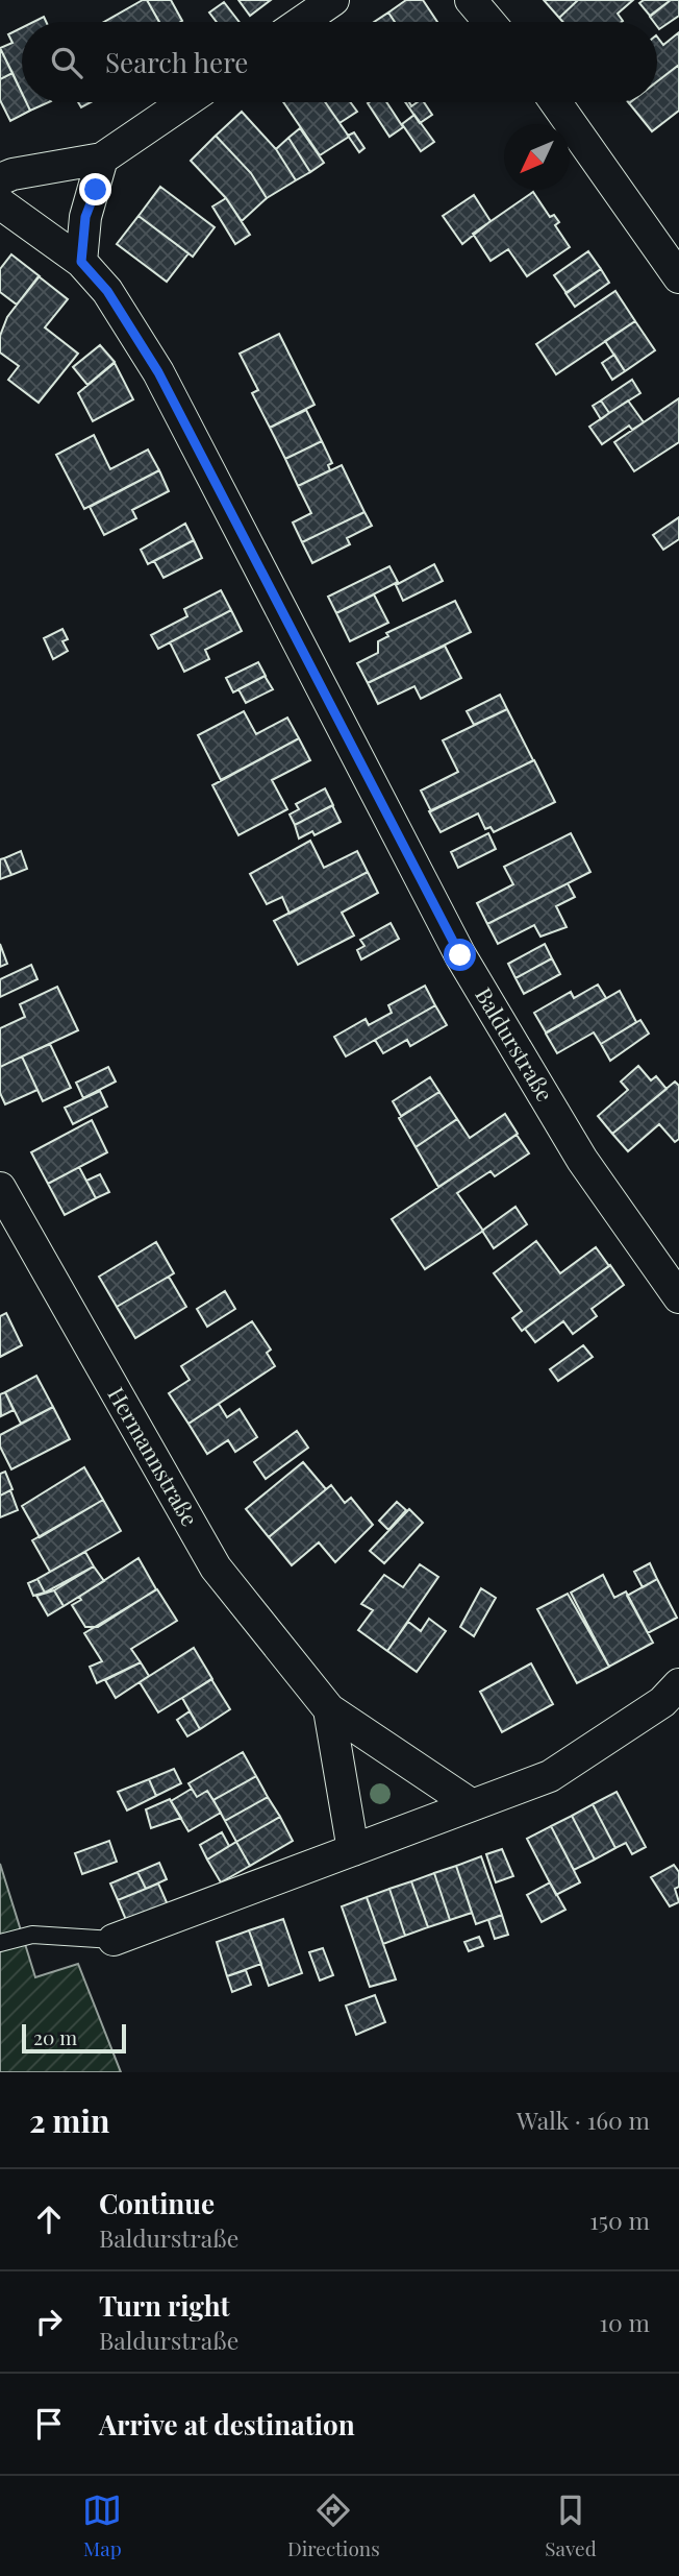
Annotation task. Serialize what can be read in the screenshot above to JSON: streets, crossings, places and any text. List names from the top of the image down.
{
  "streets": {
    "street": ["Baldurstraße", "Hermannstraße"]
  },
  "scale_bar": "20 m",
  "north": "bottom left",
  "page": {
    "search": "Search here",
    "scale": "20 m",
    "heading": ["2 min", "Walk · 160 m"],
    "list": [
      ["Continue", "Baldurstraße", "150 m"],
      ["Turn right", "Baldurstraße", "10 m"],
      "Arrive at destination"
    ],
    "nav": ["Map", "Directions", "Saved"]
  }
}
